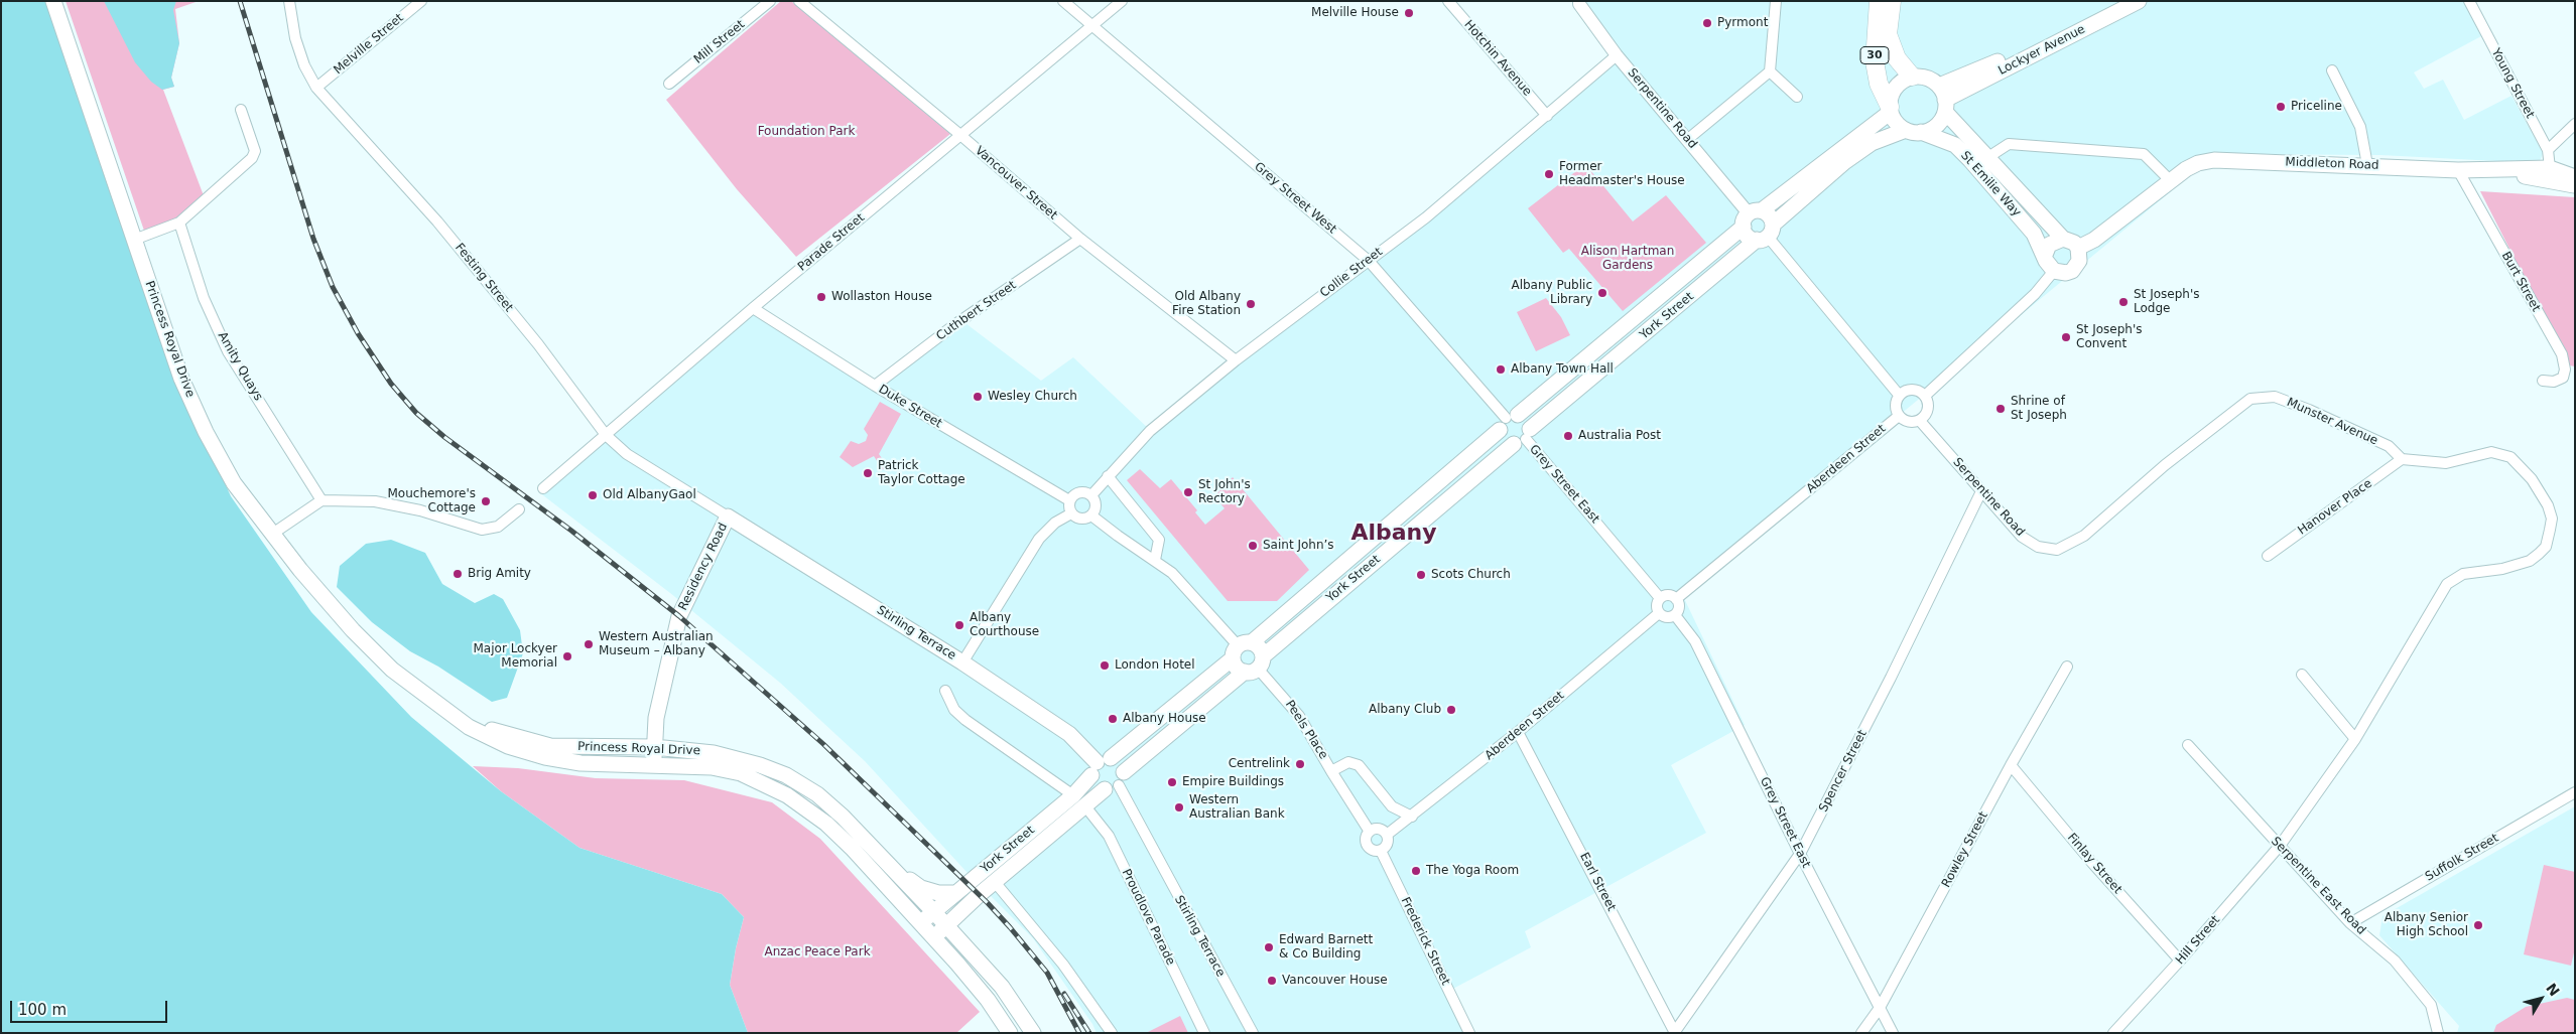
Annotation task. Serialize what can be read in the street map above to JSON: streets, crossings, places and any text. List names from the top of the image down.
{
  "streets": {
    "highway": ["30"],
    "main road": [
      "Lockyer Avenue",
      "Middleton Road",
      "St Emilie Way",
      "York Street",
      "Princess Royal Drive",
      "Residency Road",
      "Stirling Terrace"
    ],
    "street": [
      "Mill Street",
      "Melville Street",
      "Hotchin Avenue",
      "Young Street",
      "Serpentine Road",
      "Vancouver Street",
      "Grey Street West",
      "Parade Street",
      "Collie Street",
      "Festing Street",
      "Burt Street",
      "Cuthbert Street",
      "Amity Quays",
      "Duke Street",
      "Munster Avenue",
      "Aberdeen Street",
      "Grey Street East",
      "Hanover Place",
      "Peels Place",
      "Spencer Street",
      "Rowley Street",
      "Suffolk Street",
      "Finlay Street",
      "Earl Street",
      "Serpentine East Road",
      "Proudlove Parade",
      "Hill Street",
      "Frederick Street"
    ]
  },
  "crossings": [
    ["Melville Street", "Festing Street"],
    ["Lockyer Avenue", "30"],
    ["Lockyer Avenue", "St Emilie Way"],
    ["Lockyer Avenue", "York Street"],
    ["30", "St Emilie Way"],
    ["30", "York Street"],
    ["Hotchin Avenue", "Collie Street"],
    ["Young Street", "Middleton Road"],
    ["Serpentine Road", "Collie Street"],
    ["Serpentine Road", "York Street"],
    ["Serpentine Road", "Munster Avenue"],
    ["Serpentine Road", "Aberdeen Street"],
    ["Serpentine Road", "Spencer Street"],
    ["Middleton Road", "St Emilie Way"],
    ["Middleton Road", "Burt Street"],
    ["Vancouver Street", "Parade Street"],
    ["Vancouver Street", "Collie Street"],
    ["Vancouver Street", "Cuthbert Street"],
    ["St Emilie Way", "York Street"],
    ["Grey Street West", "Parade Street"],
    ["Grey Street West", "Collie Street"],
    ["Grey Street West", "York Street"],
    ["Parade Street", "Festing Street"],
    ["Parade Street", "Duke Street"],
    ["Collie Street", "Duke Street"],
    ["Festing Street", "Residency Road"],
    ["Festing Street", "Stirling Terrace"],
    ["Cuthbert Street", "Duke Street"],
    ["York Street", "Princess Royal Drive"],
    ["York Street", "Grey Street East"],
    ["York Street", "Stirling Terrace"],
    ["York Street", "Peels Place"],
    ["York Street", "Proudlove Parade"],
    ["Princess Royal Drive", "Residency Road"],
    ["Munster Avenue", "Hanover Place"],
    ["Aberdeen Street", "Grey Street East"],
    ["Aberdeen Street", "Peels Place"],
    ["Aberdeen Street", "Earl Street"],
    ["Aberdeen Street", "Frederick Street"],
    ["Grey Street East", "Spencer Street"],
    ["Grey Street East", "Rowley Street"],
    ["Residency Road", "Stirling Terrace"],
    ["Peels Place", "Frederick Street"],
    ["Spencer Street", "Earl Street"],
    ["Rowley Street", "Finlay Street"],
    ["Suffolk Street", "Serpentine East Road"],
    ["Finlay Street", "Hill Street"],
    ["Serpentine East Road", "Hill Street"]
  ],
  "districts": ["Albany"],
  "parks": ["Foundation Park", "Alison Hartman Gardens", "Anzac Peace Park"],
  "places": [
    "Melville House",
    "Pyrmont",
    "Priceline",
    "Former Headmaster's House",
    "Albany Public Library",
    "Wollaston House",
    "St Joseph's Lodge",
    "Old Albany Fire Station",
    "St Joseph's Convent",
    "Albany Town Hall",
    "Wesley Church",
    "Shrine of St Joseph",
    "Australia Post",
    "Patrick Taylor Cottage",
    "St John's Rectory",
    "Old AlbanyGaol",
    "Mouchemore's Cottage",
    "Saint John’s",
    "Brig Amity",
    "Scots Church",
    "Albany Courthouse",
    "Western Australian Museum – Albany",
    "Major Lockyer Memorial",
    "London Hotel",
    "Albany Club",
    "Albany House",
    "Centrelink",
    "Empire Buildings",
    "Western Australian Bank",
    "The Yoga Room",
    "Albany Senior High School",
    "Edward Barnett & Co Building",
    "Vancouver House"
  ],
  "scale_bar": "100 m",
  "north": "top right"
}
